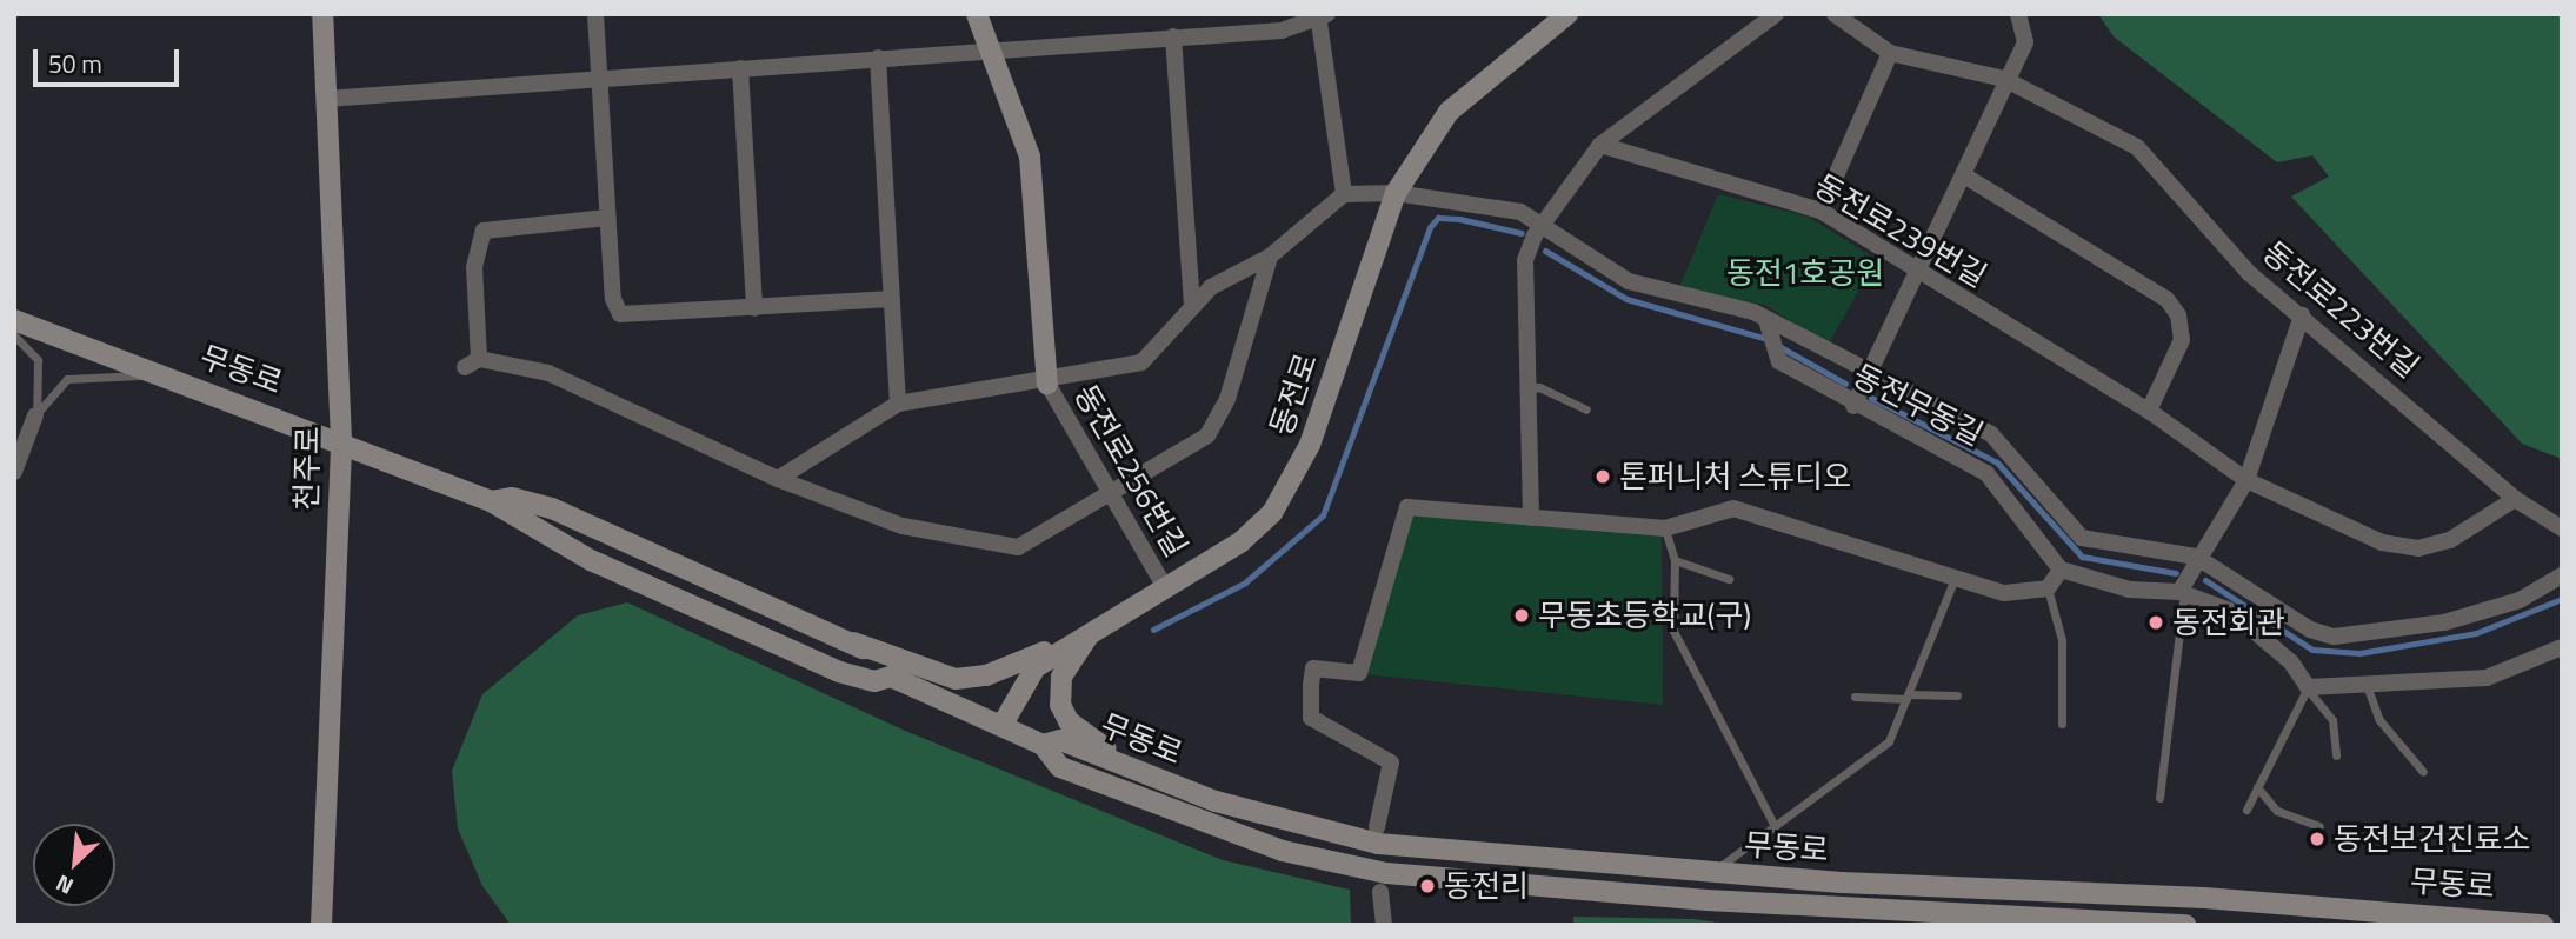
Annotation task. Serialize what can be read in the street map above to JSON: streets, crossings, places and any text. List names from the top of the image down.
{
  "streets": {
    "main road": ["무동로", "동전로", "천주로"],
    "street": [
      "동전로239번길",
      "동전로223번길",
      "동전무동길",
      "동전로256번길"
    ]
  },
  "crossings": [
    ["동전로239번길", "동전로223번길"],
    ["무동로", "동전로"],
    ["무동로", "천주로"],
    ["동전로", "동전로256번길"]
  ],
  "parks": ["동전1호공원"],
  "places": [
    "톤퍼니처 스튜디오",
    "무동초등학교(구)",
    "동전회관",
    "동전보건진료소",
    "동전리"
  ],
  "scale_bar": "50 m",
  "north": "bottom left"
}
